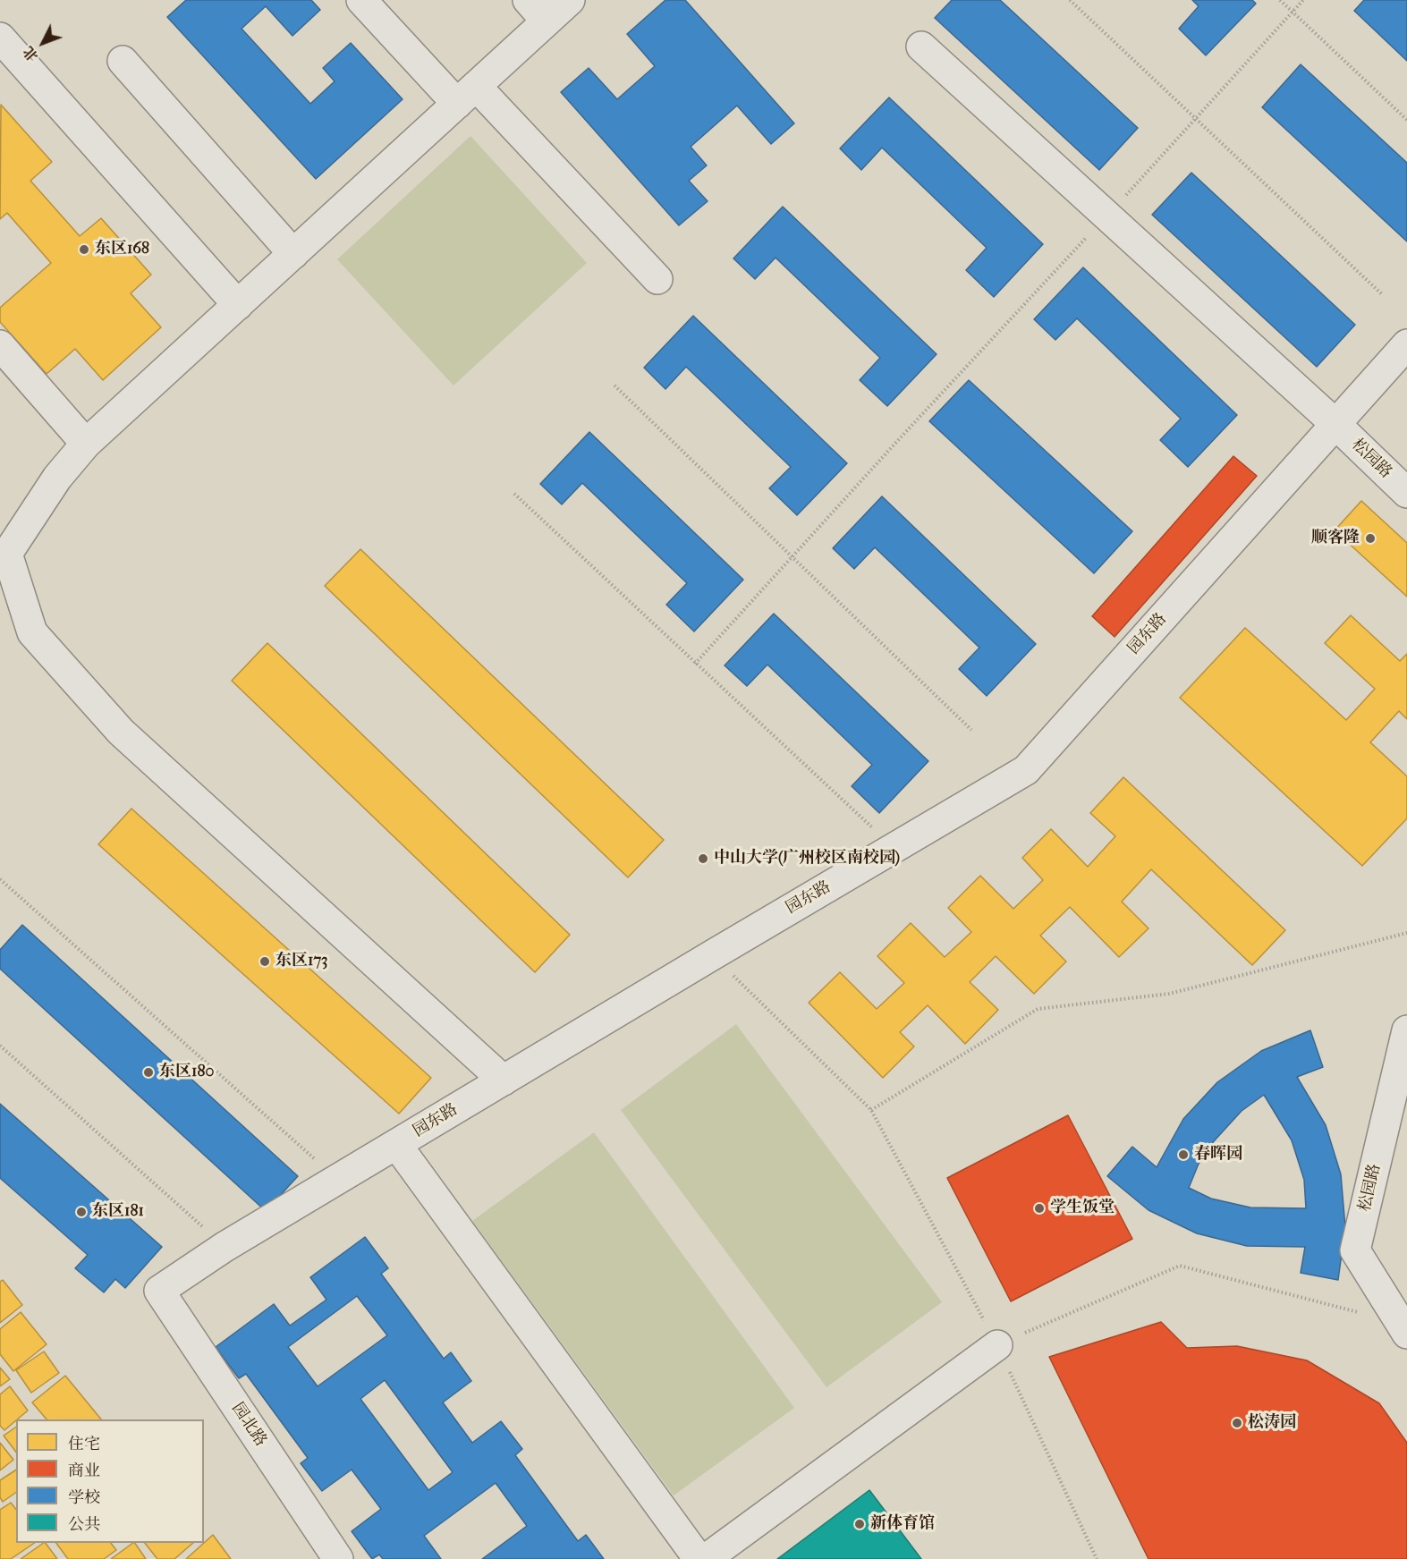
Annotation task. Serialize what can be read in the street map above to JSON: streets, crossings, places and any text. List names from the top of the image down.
{
  "streets": {
    "street": ["松园路", "园东路", "园北路"]
  },
  "crossings": [
    ["松园路", "园东路"],
    ["园东路", "园北路"]
  ],
  "places": [
    "东区168",
    "顺客隆",
    "中山大学(广州校区南校园)",
    "东区173",
    "东区180",
    "春晖园",
    "学生饭堂",
    "东区181",
    "松涛园",
    "新体育馆"
  ],
  "legend": [
    "住宅",
    "商业",
    "学校",
    "公共"
  ],
  "north": "bottom left"
}
